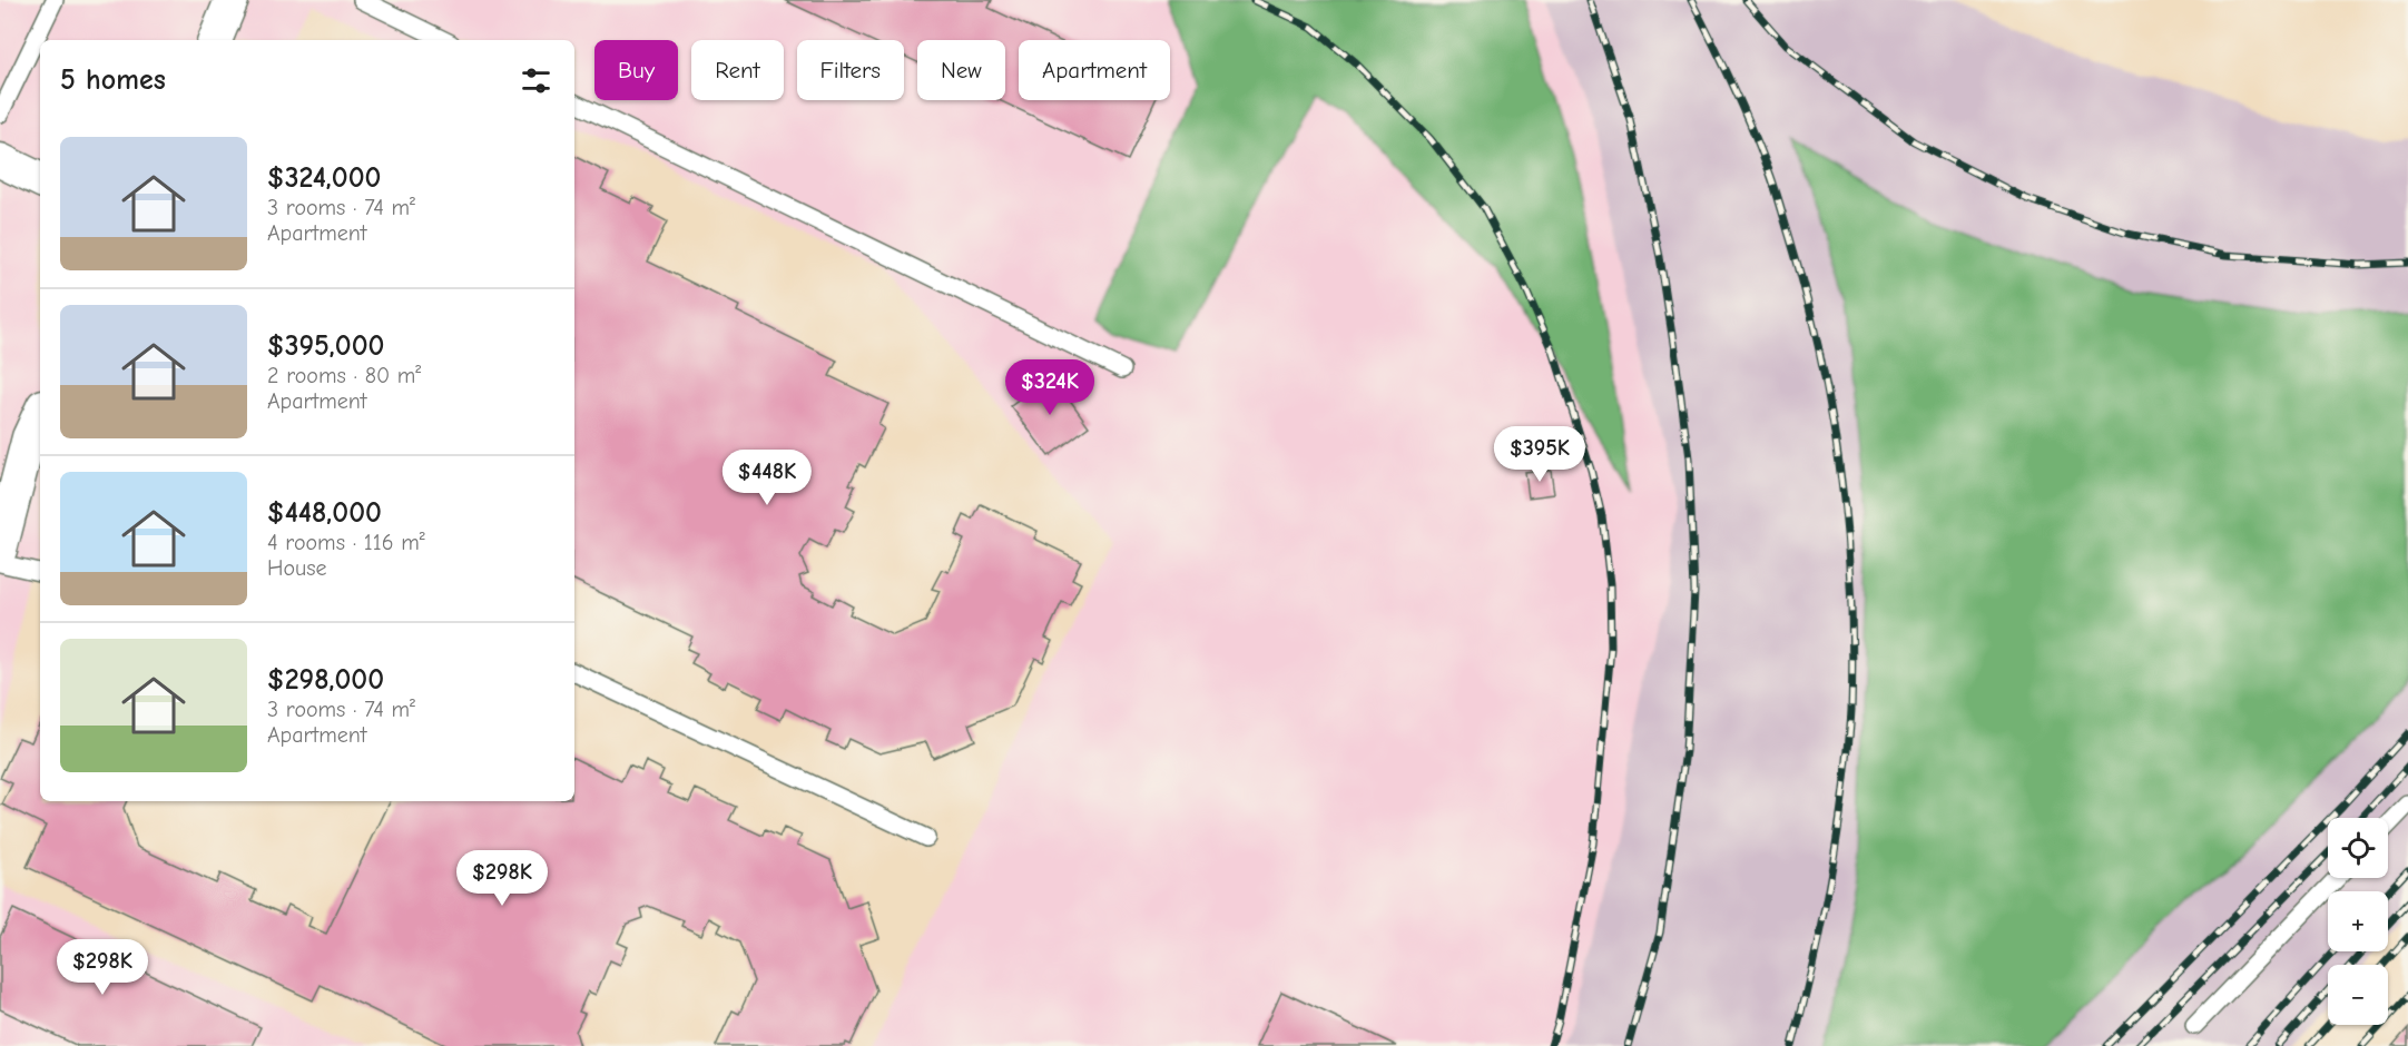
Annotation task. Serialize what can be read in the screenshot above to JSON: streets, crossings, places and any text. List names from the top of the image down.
{
  "page": {
    "chip": [
      "Buy",
      "Rent",
      "Filters",
      "New",
      "Apartment"
    ],
    "heading": "5 homes",
    "list": [
      {
        "name": "$324,000",
        "note": "3 rooms · 74 m² · Apartment"
      },
      {
        "name": "$395,000",
        "note": "2 rooms · 80 m² · Apartment"
      },
      {
        "name": "$448,000",
        "note": "4 rooms · 116 m² · House"
      },
      {
        "name": "$298,000",
        "note": "3 rooms · 74 m² · Apartment"
      }
    ],
    "price": [
      "$324K",
      "$395K",
      "$448K",
      "$298K",
      "$298K"
    ],
    "map_buttons": ["+", "−"]
  }
}
